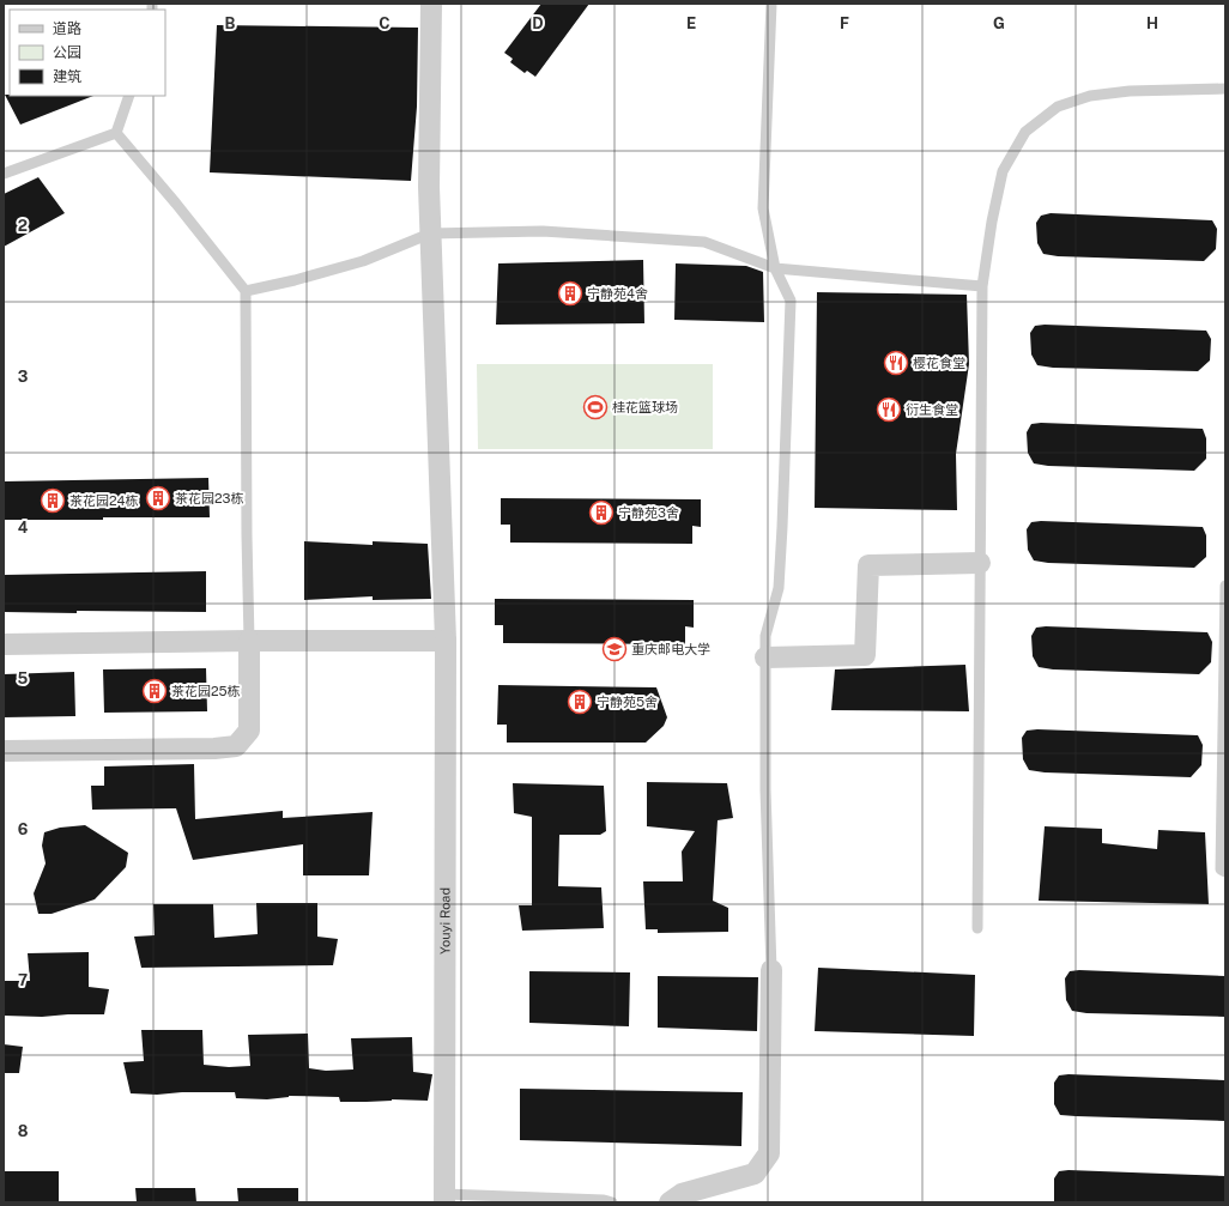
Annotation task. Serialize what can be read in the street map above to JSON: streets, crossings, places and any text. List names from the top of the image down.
{
  "streets": {
    "street": ["Youyi Road"]
  },
  "places": {
    "building": [
      "宁静苑4舍",
      "茶花园23栋",
      "茶花园24栋",
      "宁静苑3舍",
      "茶花园25栋",
      "宁静苑5舍"
    ],
    "restaurant": ["樱花食堂", "衍生食堂"],
    "sports": ["桂花篮球场"],
    "school or university": ["重庆邮电大学"]
  },
  "legend": ["道路", "公园", "建筑"],
  "grid": {
    "columns": [
      "B",
      "C",
      "D",
      "E",
      "F",
      "G",
      "H"
    ],
    "rows": [
      "2",
      "3",
      "4",
      "5",
      "6",
      "7",
      "8"
    ]
  }
}
